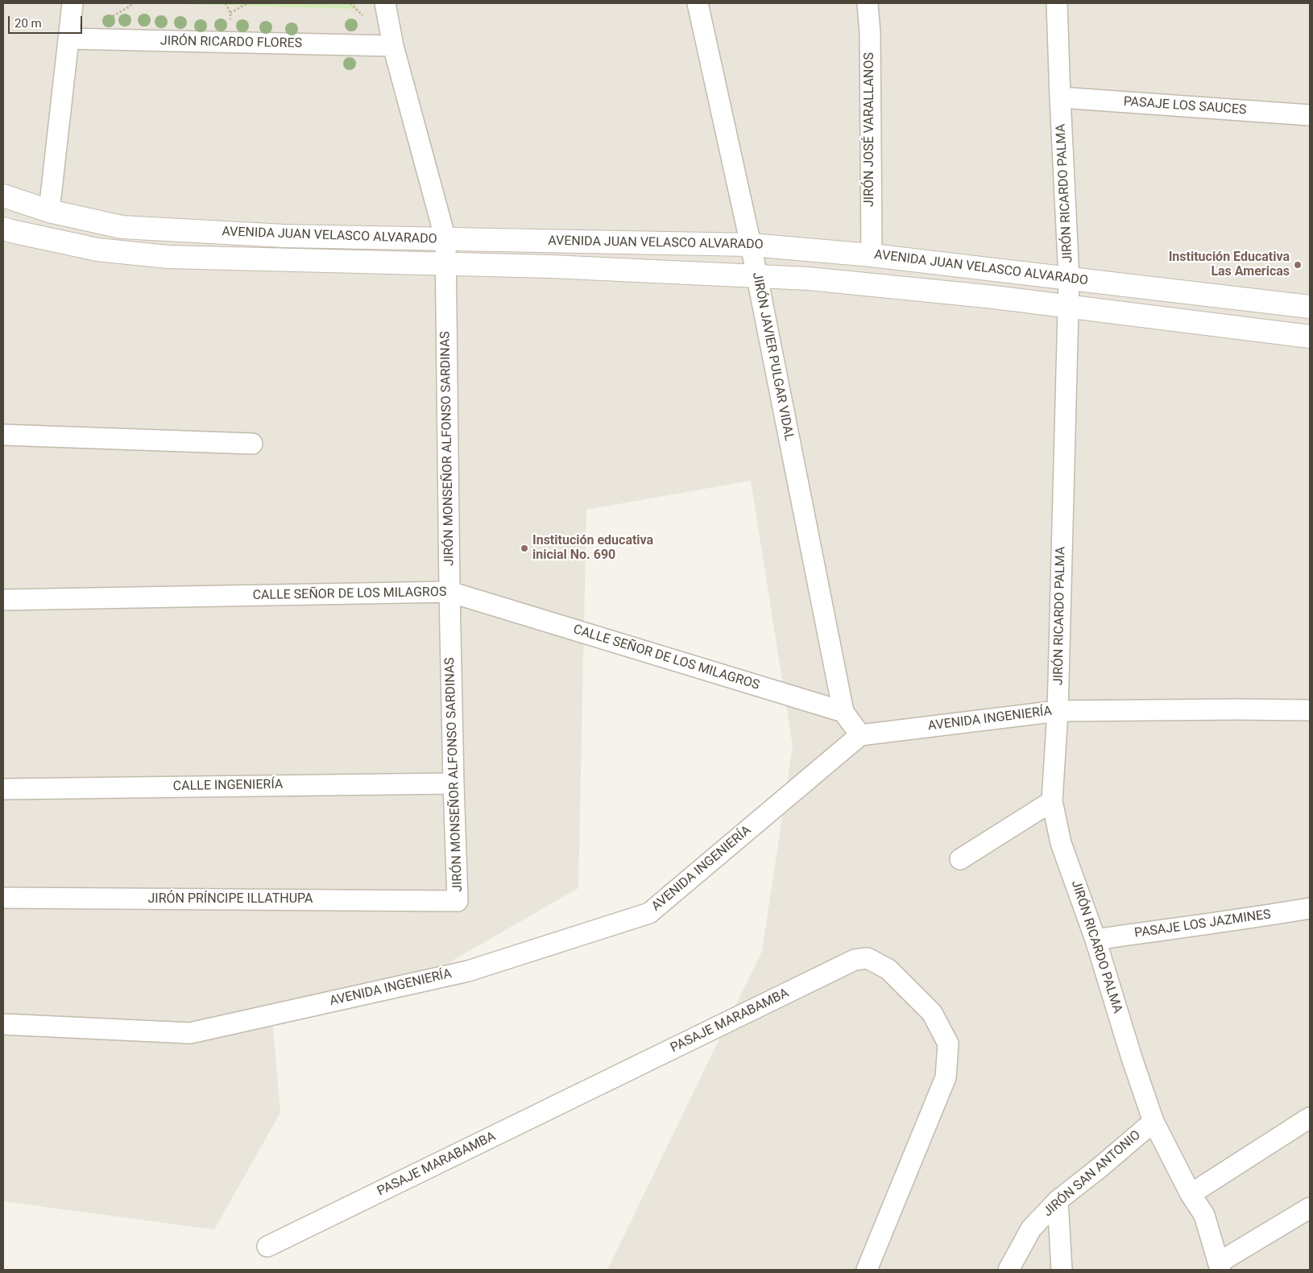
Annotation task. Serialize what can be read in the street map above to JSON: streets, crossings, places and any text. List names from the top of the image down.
{
  "streets": {
    "street": [
      "JIRÓN RICARDO FLORES",
      "PASAJE LOS SAUCES",
      "JIRÓN JOSÉ VARALLANOS",
      "JIRÓN RICARDO PALMA",
      "AVENIDA JUAN VELASCO ALVARADO",
      "JIRÓN JAVIER PULGAR VIDAL",
      "JIRÓN MONSEÑOR ALFONSO SARDINAS",
      "CALLE SEÑOR DE LOS MILAGROS",
      "AVENIDA INGENIERÍA",
      "CALLE INGENIERÍA",
      "JIRÓN PRÍNCIPE ILLATHUPA",
      "PASAJE LOS JAZMINES",
      "PASAJE MARABAMBA",
      "JIRÓN SAN ANTONIO"
    ]
  },
  "crossings": [
    ["JIRÓN RICARDO FLORES", "JIRÓN MONSEÑOR ALFONSO SARDINAS"],
    ["PASAJE LOS SAUCES", "JIRÓN RICARDO PALMA"],
    ["JIRÓN JOSÉ VARALLANOS", "AVENIDA JUAN VELASCO ALVARADO"],
    ["JIRÓN RICARDO PALMA", "AVENIDA JUAN VELASCO ALVARADO"],
    ["JIRÓN RICARDO PALMA", "AVENIDA INGENIERÍA"],
    ["JIRÓN RICARDO PALMA", "PASAJE LOS JAZMINES"],
    ["JIRÓN RICARDO PALMA", "JIRÓN SAN ANTONIO"],
    ["AVENIDA JUAN VELASCO ALVARADO", "JIRÓN JAVIER PULGAR VIDAL"],
    ["AVENIDA JUAN VELASCO ALVARADO", "JIRÓN MONSEÑOR ALFONSO SARDINAS"],
    ["JIRÓN JAVIER PULGAR VIDAL", "CALLE SEÑOR DE LOS MILAGROS"],
    ["JIRÓN MONSEÑOR ALFONSO SARDINAS", "CALLE SEÑOR DE LOS MILAGROS"],
    ["JIRÓN MONSEÑOR ALFONSO SARDINAS", "CALLE INGENIERÍA"],
    ["JIRÓN MONSEÑOR ALFONSO SARDINAS", "JIRÓN PRÍNCIPE ILLATHUPA"]
  ],
  "places": ["Institución Educativa Las Americas", "Institución educativa inicial No. 690"],
  "scale_bar": "20 m"
}
